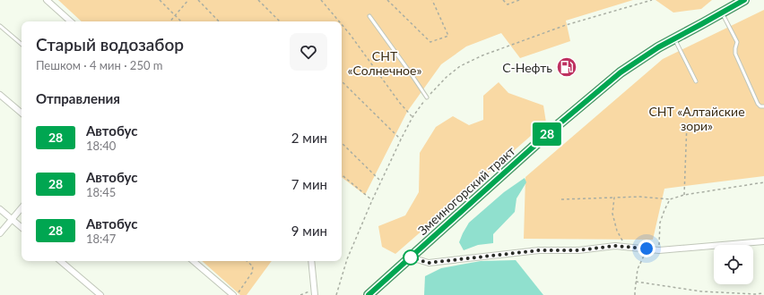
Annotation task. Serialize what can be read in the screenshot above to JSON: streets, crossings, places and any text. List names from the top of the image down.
{
  "streets": {
    "highway": ["Змеиногорский тракт"]
  },
  "parks": ["СНТ «Солнечное»", "СНТ «Алтайские зори»"],
  "places": {
    "fuel station": ["С-Нефть"]
  },
  "lines": ["bus line 28"],
  "page": {
    "on_map": "28",
    "heading": [
      ["Старый водозабор", "Пешком · 4 мин · 250 m"],
      "Отправления"
    ],
    "list": [
      {
        "mark": "28",
        "name": "Автобус",
        "note": "18:40",
        "value": "2 мин"
      },
      {
        "mark": "28",
        "name": "Автобус",
        "note": "18:45",
        "value": "7 мин"
      },
      {
        "mark": "28",
        "name": "Автобус",
        "note": "18:47",
        "value": "9 мин"
      }
    ]
  }
}
